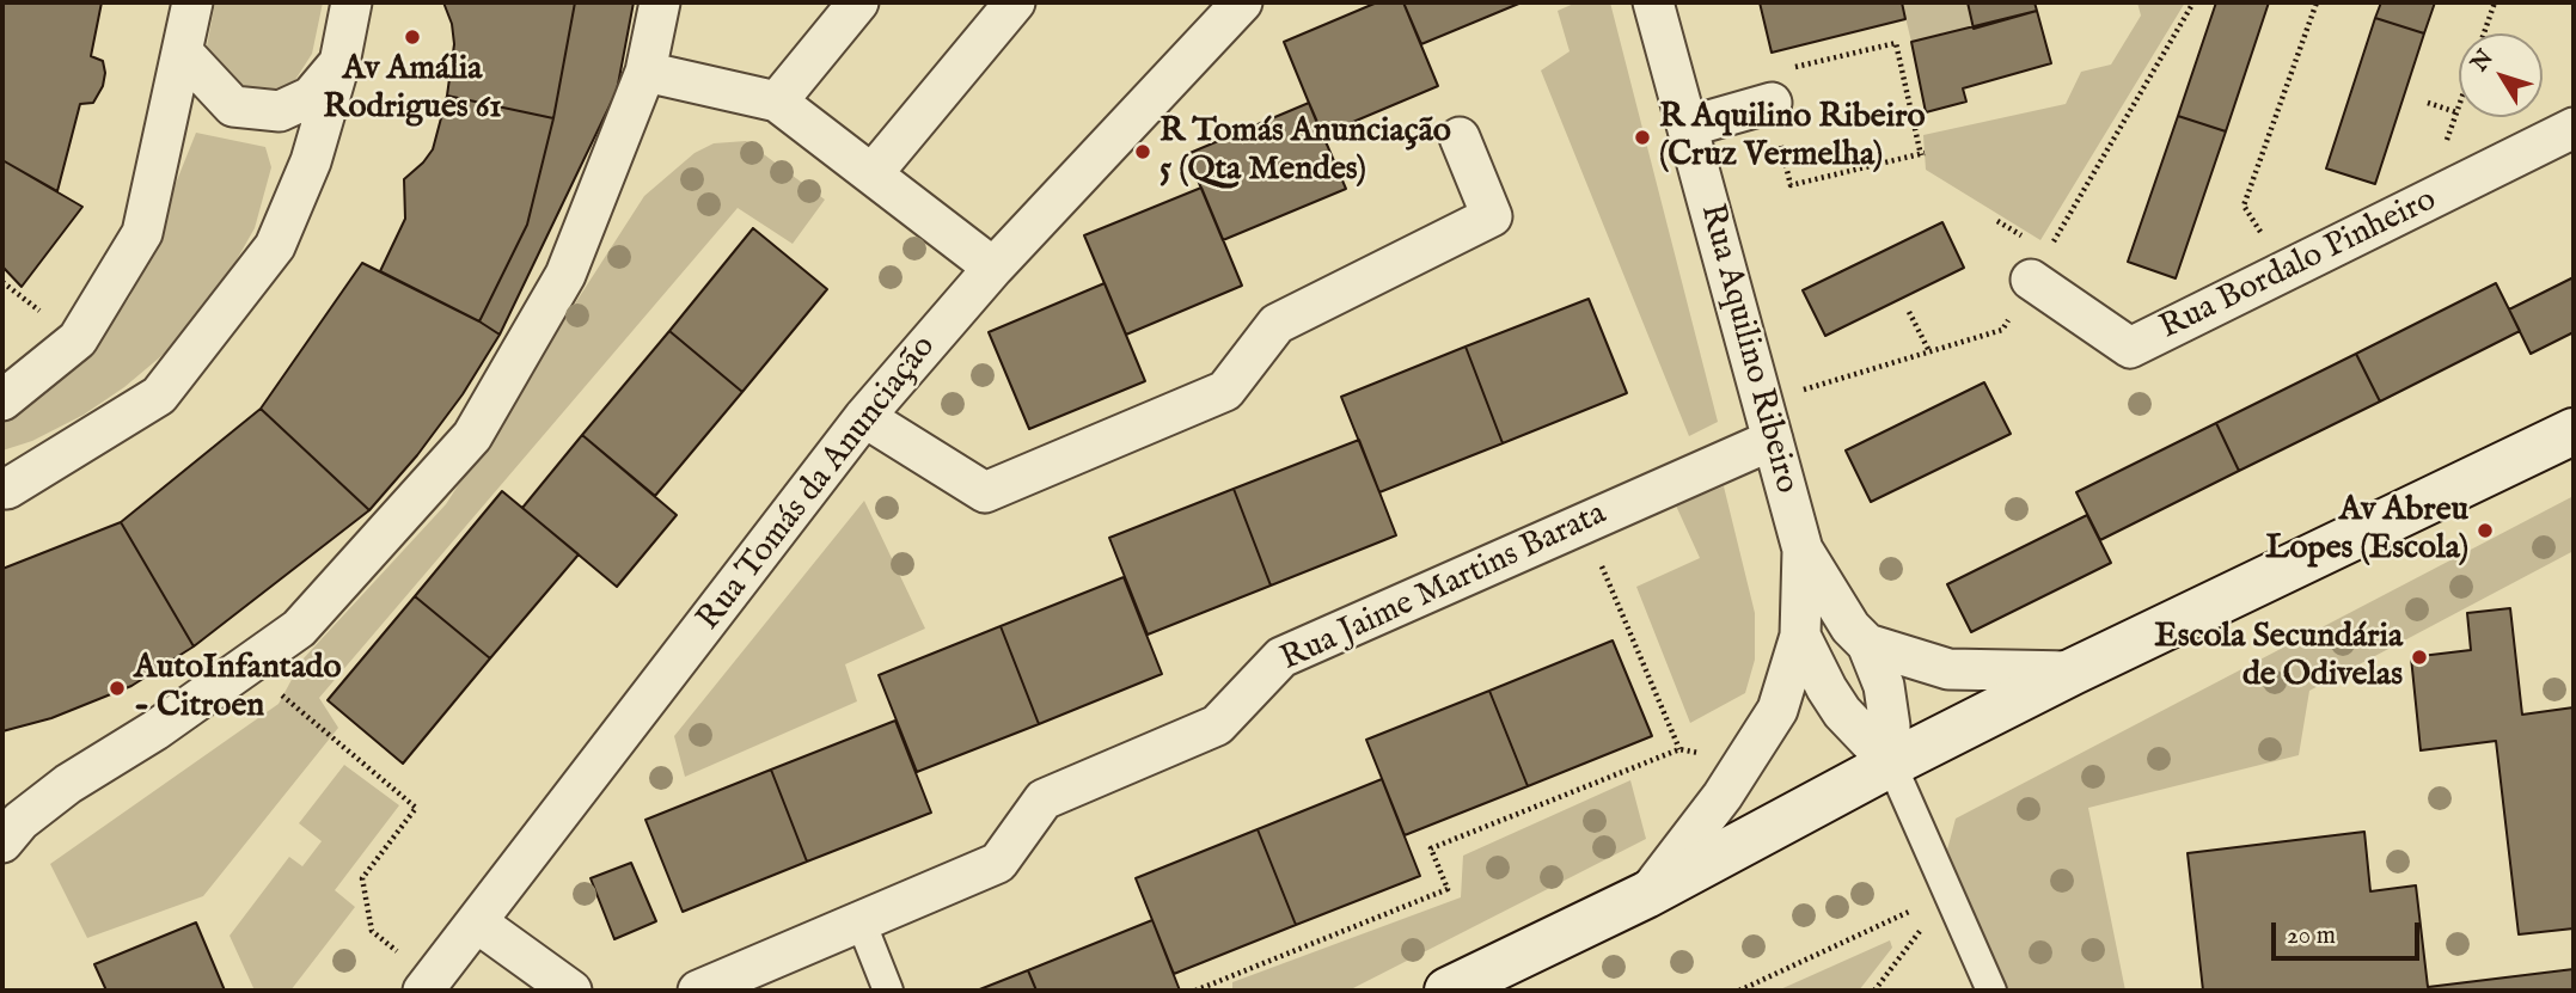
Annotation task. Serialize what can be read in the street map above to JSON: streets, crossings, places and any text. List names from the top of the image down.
{
  "streets": {
    "street": [
      "Rua Bordalo Pinheiro",
      "Rua Aquilino Ribeiro",
      "Rua Tomás da Anunciação",
      "Rua Jaime Martins Barata"
    ]
  },
  "crossings": [
    ["Rua Aquilino Ribeiro", "Rua Jaime Martins Barata"]
  ],
  "places": [
    "Av Amália Rodrigues 61",
    "R Aquilino Ribeiro (Cruz Vermelha)",
    "R Tomás Anunciação 5 (Qta Mendes)",
    "Av Abreu Lopes (Escola)",
    "Escola Secundária de Odivelas",
    "AutoInfantado - Citroen"
  ],
  "scale_bar": "20 m",
  "north": "top left"
}
